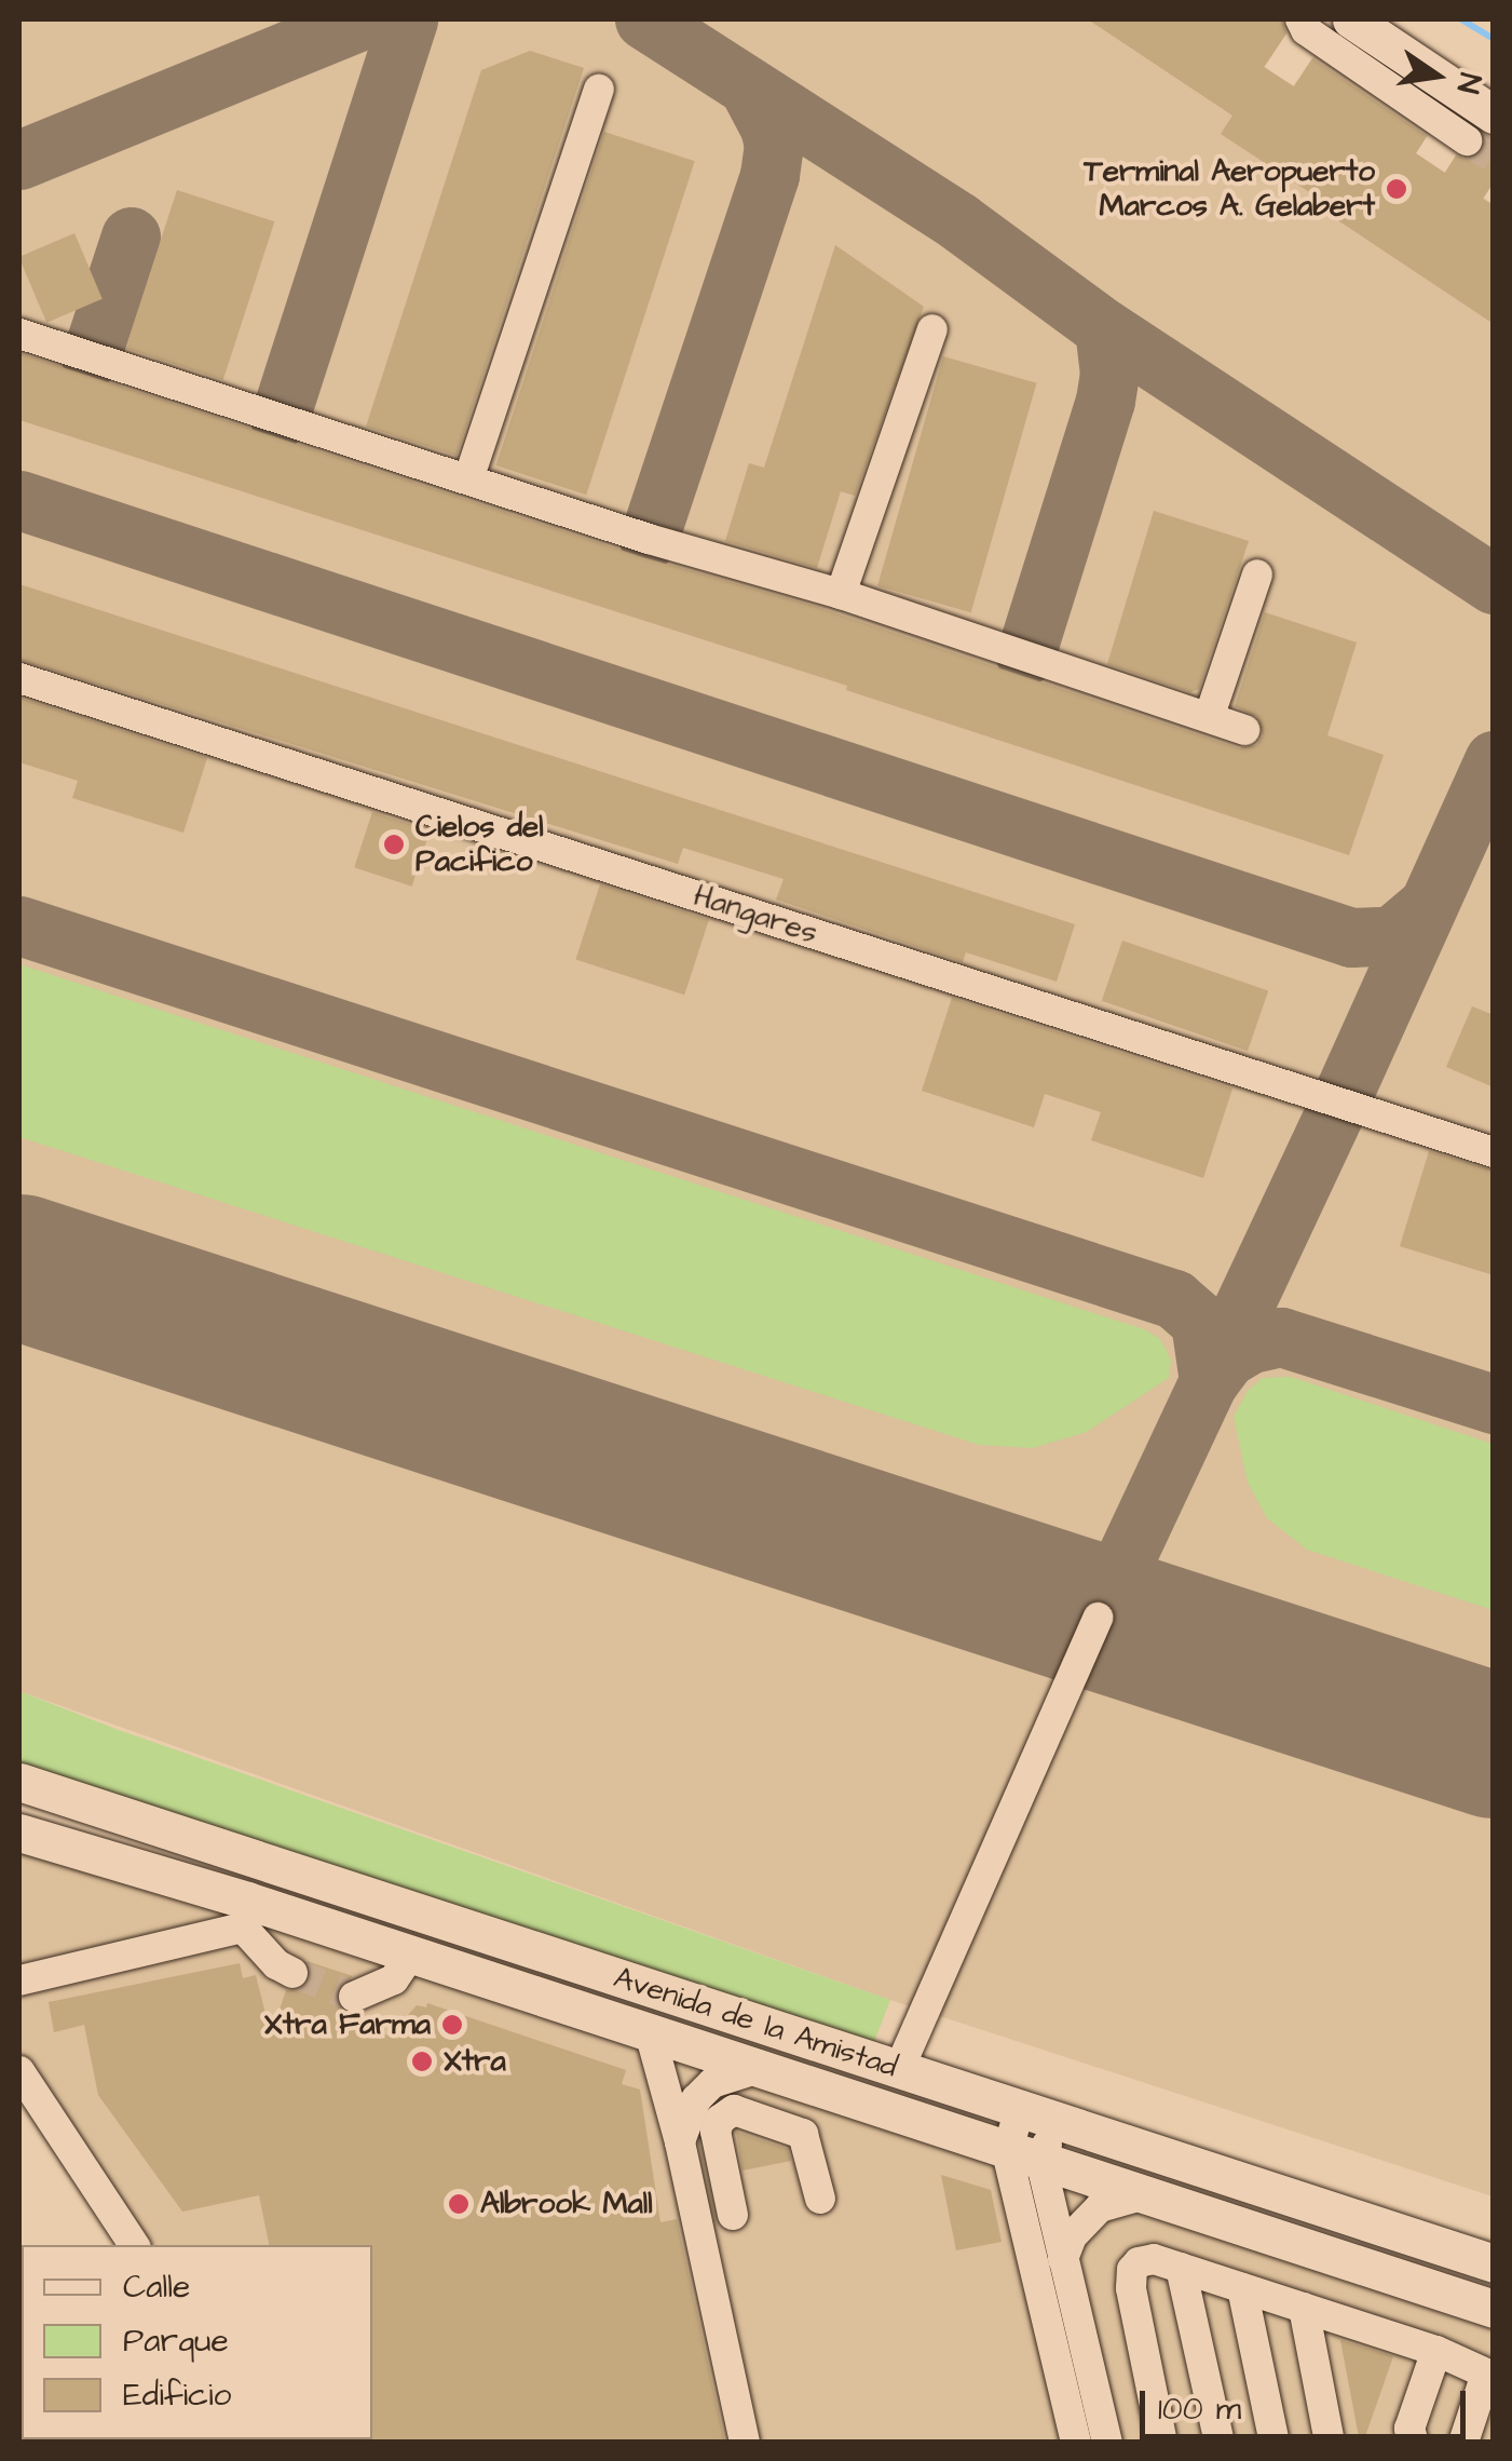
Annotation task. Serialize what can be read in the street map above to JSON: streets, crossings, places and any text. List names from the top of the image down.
{
  "streets": {
    "main road": ["Avenida de la Amistad"],
    "lane": ["Hangares"]
  },
  "places": [
    "Terminal Aeropuerto Marcos A. Gelabert",
    "Cielos del Pacifico",
    "Xtra Farma",
    "Xtra",
    "Albrook Mall"
  ],
  "legend": ["Calle", "Parque", "Edificio"],
  "scale_bar": "100 m",
  "north": "right"
}
